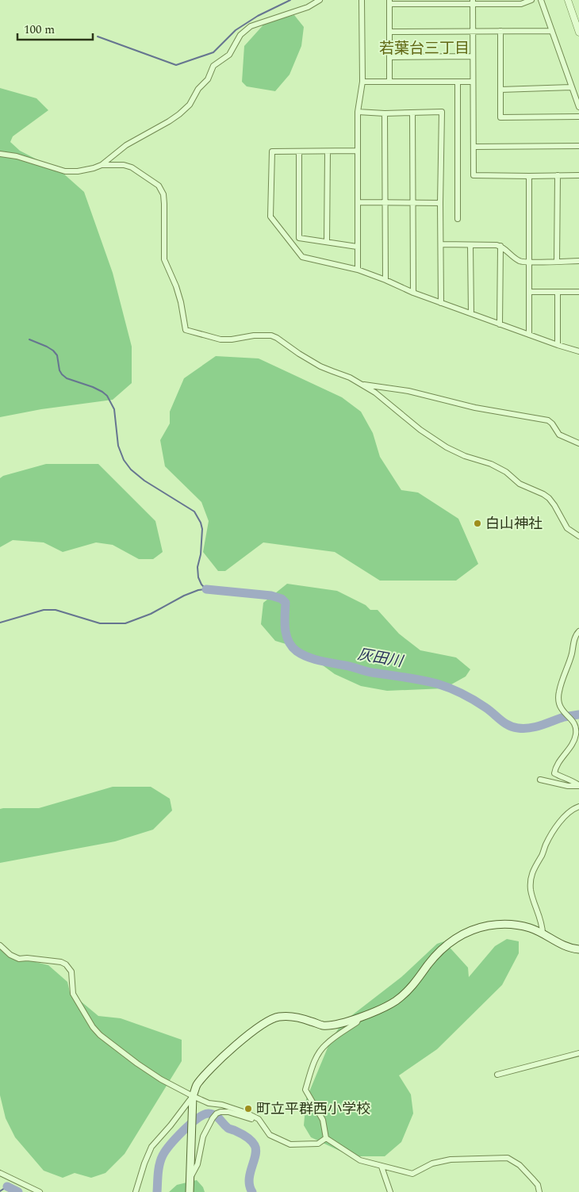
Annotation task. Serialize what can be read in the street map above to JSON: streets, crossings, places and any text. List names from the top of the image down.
{
  "districts": ["若葉台三丁目"],
  "water": ["灰田川"],
  "places": ["白山神社", "町立平群西小学校"],
  "scale_bar": "100 m"
}
